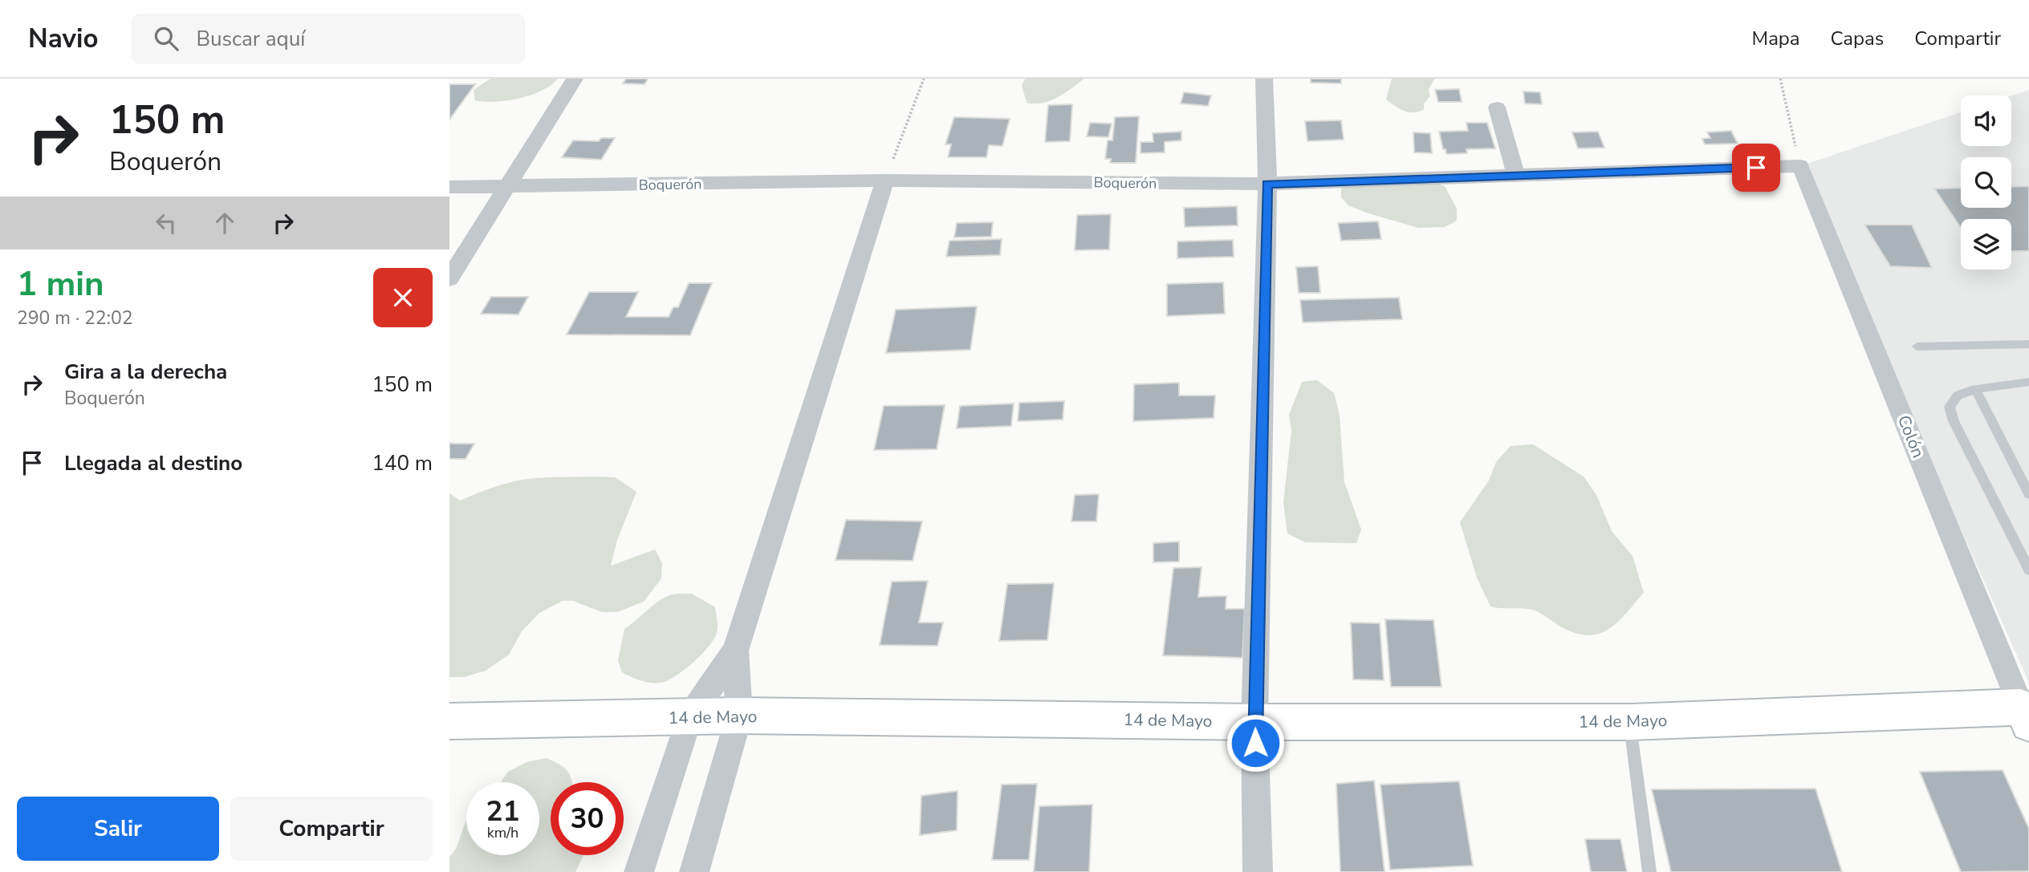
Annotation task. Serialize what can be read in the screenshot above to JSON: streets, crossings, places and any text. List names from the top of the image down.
{
  "streets": {
    "street": ["Boquerón", "Colón", "14 de Mayo"]
  },
  "crossings": [
    ["Boquerón", "Colón"],
    ["Colón", "14 de Mayo"]
  ],
  "page": {
    "header": "Navio",
    "search": "Buscar aquí",
    "nav": ["Mapa", "Capas", "Compartir"],
    "turn": ["150 m", "Boquerón"],
    "heading": ["1 min", "290 m · 22:02"],
    "list": [
      {
        "name": "Gira a la derecha",
        "note": "Boquerón",
        "value": "150 m"
      },
      {
        "name": "Llegada al destino",
        "value": "140 m"
      }
    ],
    "speed": "21 km/h",
    "limit": "30",
    "buttons": ["Salir", "Compartir"]
  }
}
